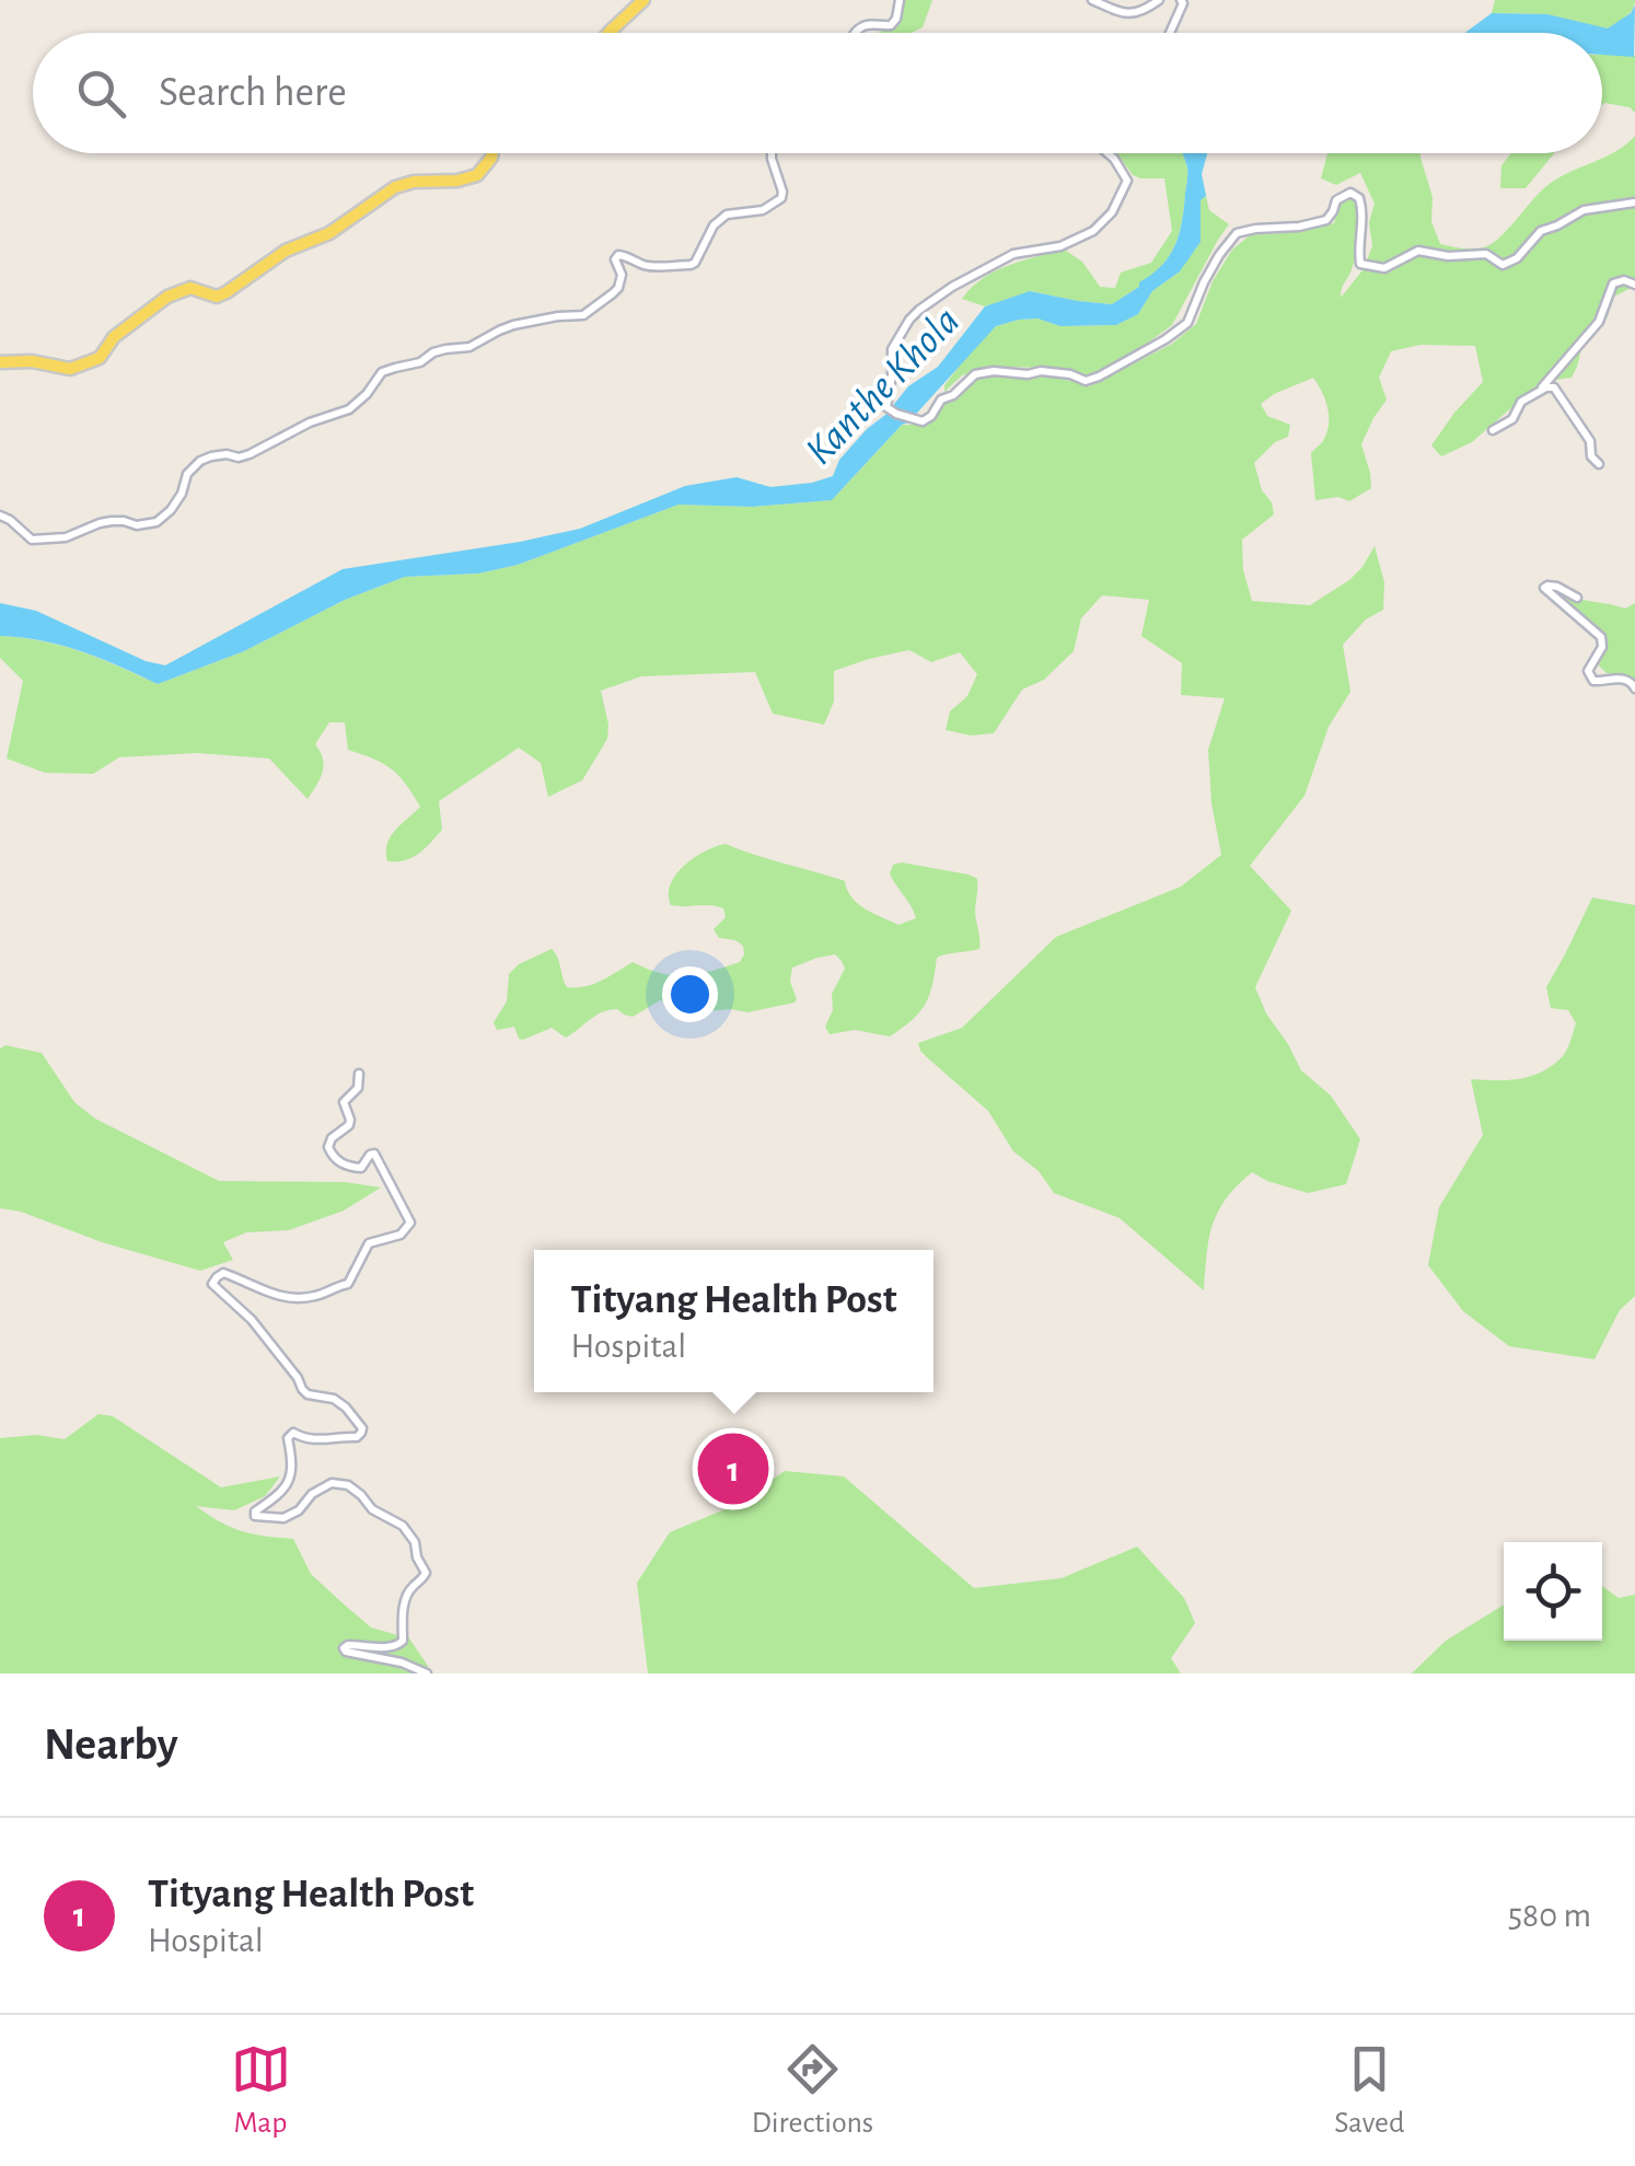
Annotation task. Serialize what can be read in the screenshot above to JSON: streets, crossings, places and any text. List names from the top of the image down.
{
  "water": ["Kanthe Khola"],
  "page": {
    "search": "Search here",
    "popup": ["Tityang Health Post", "Hospital"],
    "pins": "1",
    "heading": "Nearby",
    "list": [
      {
        "mark": "1",
        "name": "Tityang Health Post",
        "note": "Hospital",
        "value": "580 m"
      }
    ],
    "nav": ["Map", "Directions", "Saved"]
  }
}
